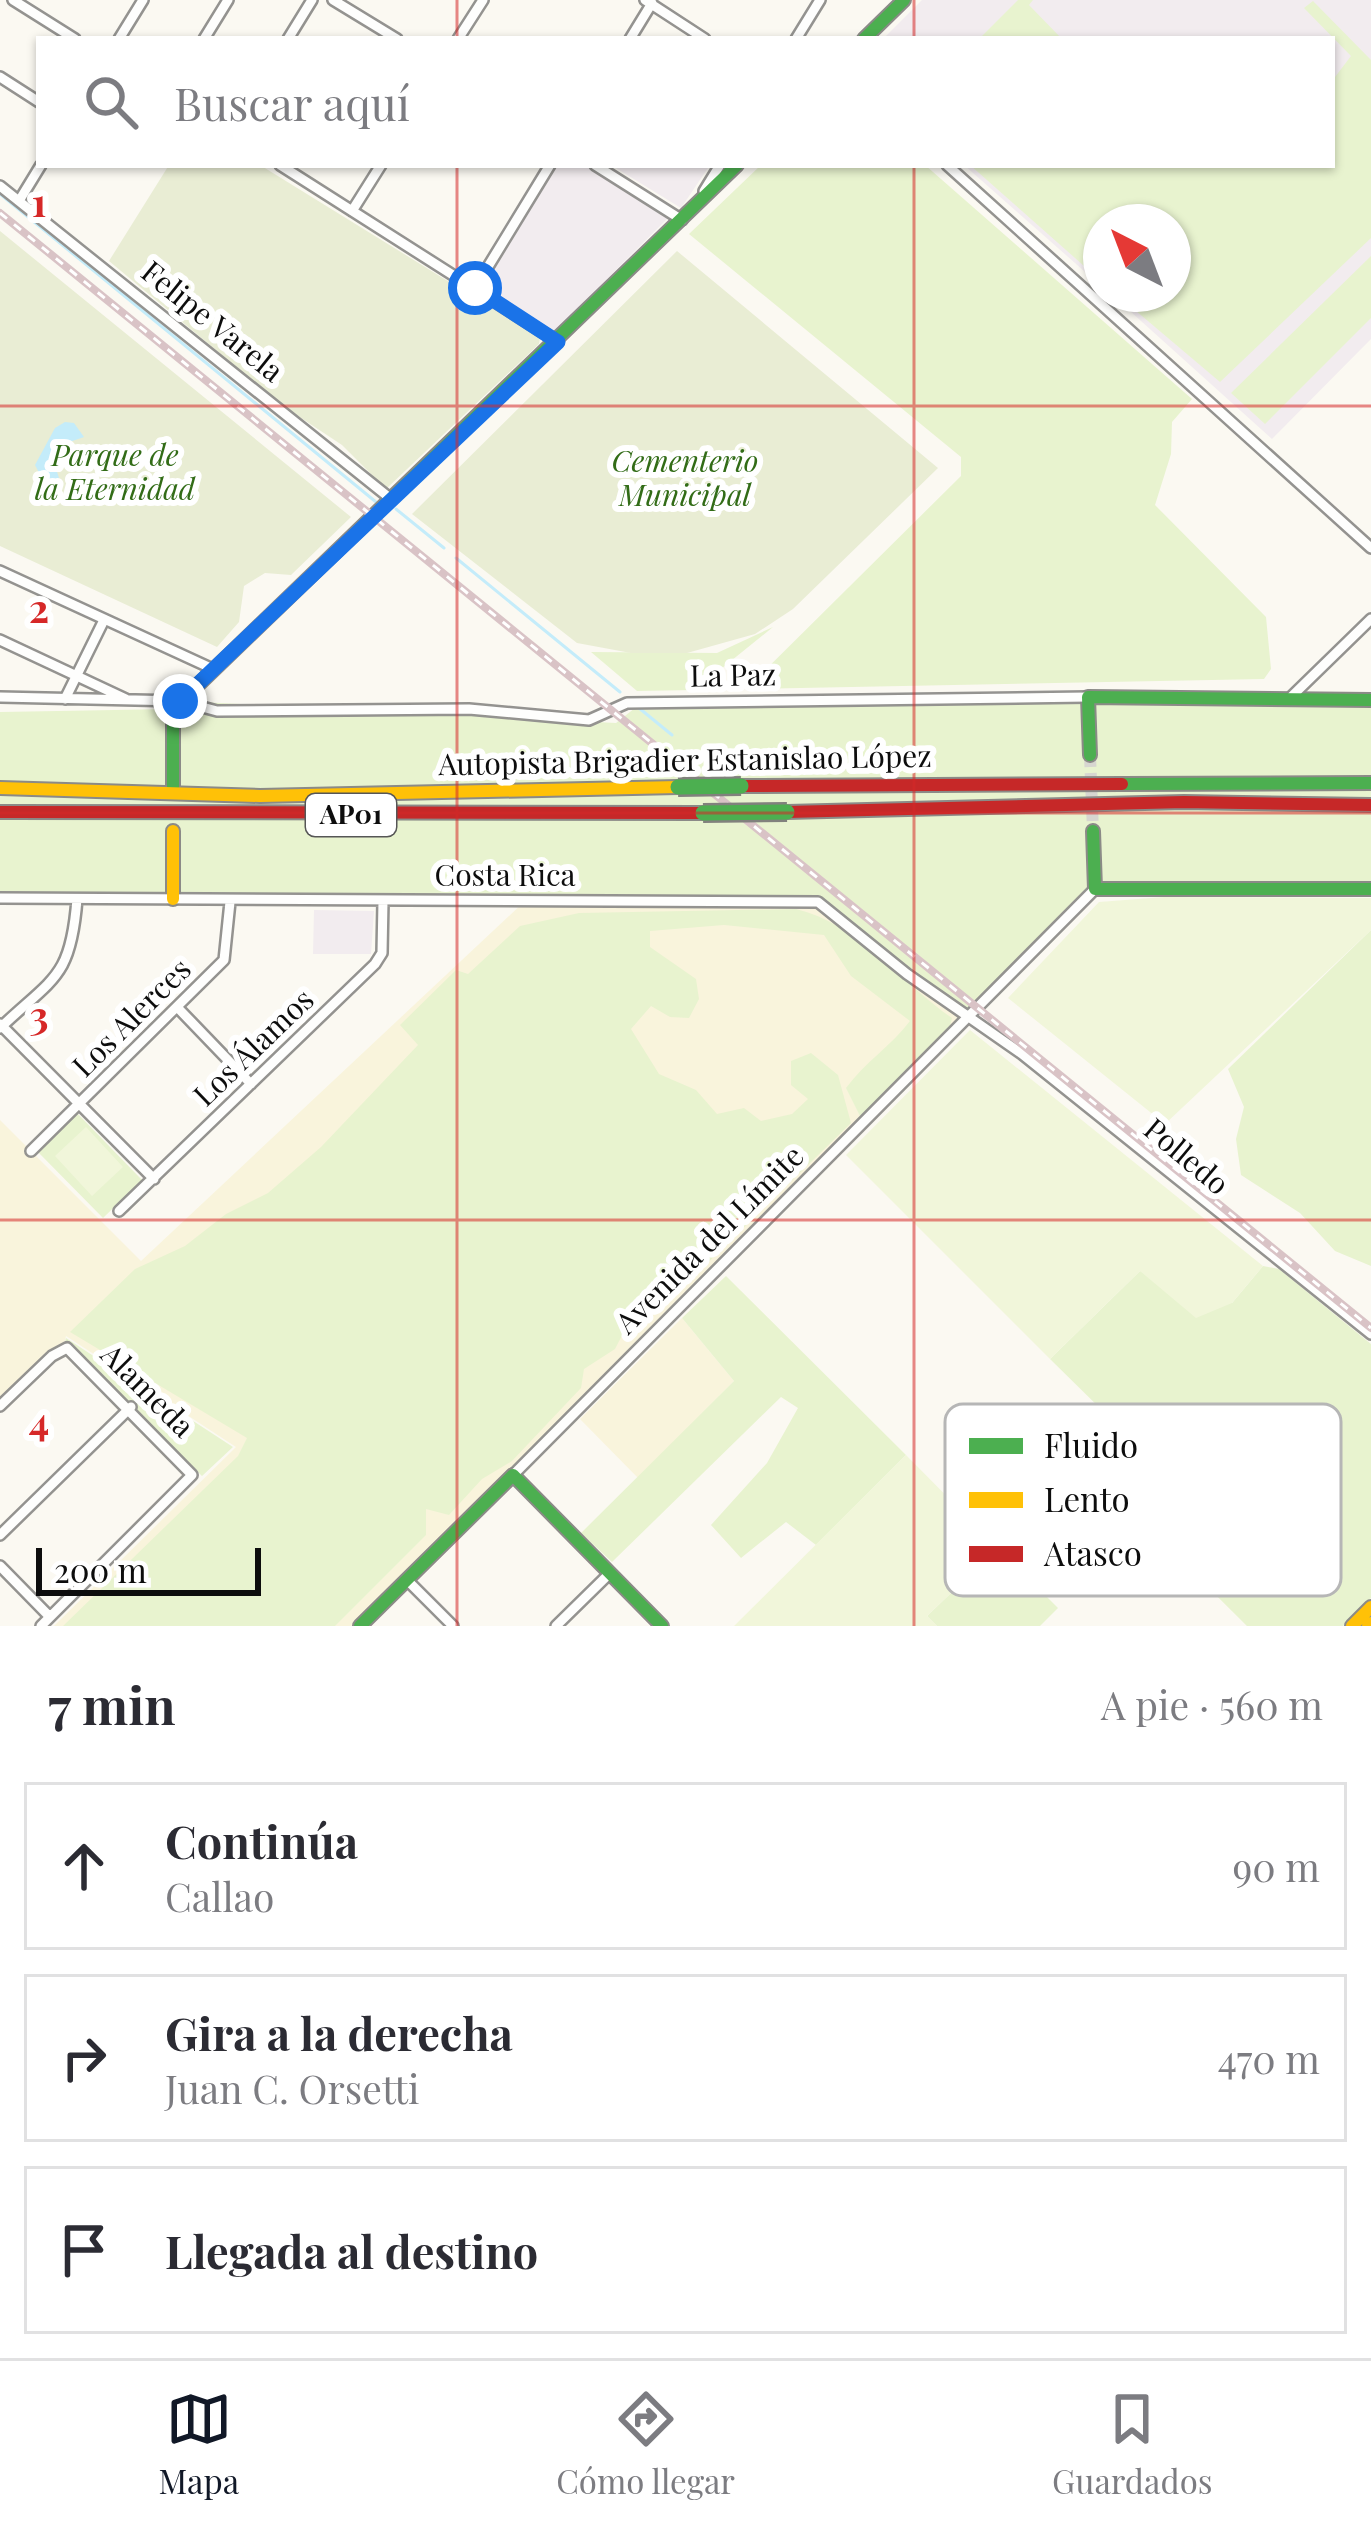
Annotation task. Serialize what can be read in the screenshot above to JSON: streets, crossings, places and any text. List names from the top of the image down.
{
  "streets": {
    "main road": [
      "La Paz",
      "Autopista Brigadier Estanislao López",
      "AP01",
      "Avenida del Límite"
    ],
    "street": [
      "Felipe Varela",
      "Costa Rica",
      "Los Alerces",
      "Los Álamos",
      "Polledo",
      "Alameda"
    ]
  },
  "crossings": [
    ["Costa Rica", "Los Alerces"],
    ["Costa Rica", "Los Álamos"],
    ["Costa Rica", "Polledo"],
    ["Costa Rica", "Avenida del Límite"],
    ["Polledo", "Avenida del Límite"]
  ],
  "parks": ["Parque de la Eternidad", "Cementerio Municipal"],
  "legend": ["Fluido", "Lento", "Atasco"],
  "scale_bar": "200 m",
  "north": "top left",
  "page": {
    "search": "Buscar aquí",
    "scale": "200 m",
    "heading": ["7 min", "A pie · 560 m"],
    "list": [
      ["Continúa", "Callao", "90 m"],
      ["Gira a la derecha", "Juan C. Orsetti", "470 m"],
      "Llegada al destino"
    ],
    "nav": ["Mapa", "Cómo llegar", "Guardados"]
  },
  "grid": {
    "rows": [
      "1",
      "2",
      "3",
      "4"
    ]
  }
}
